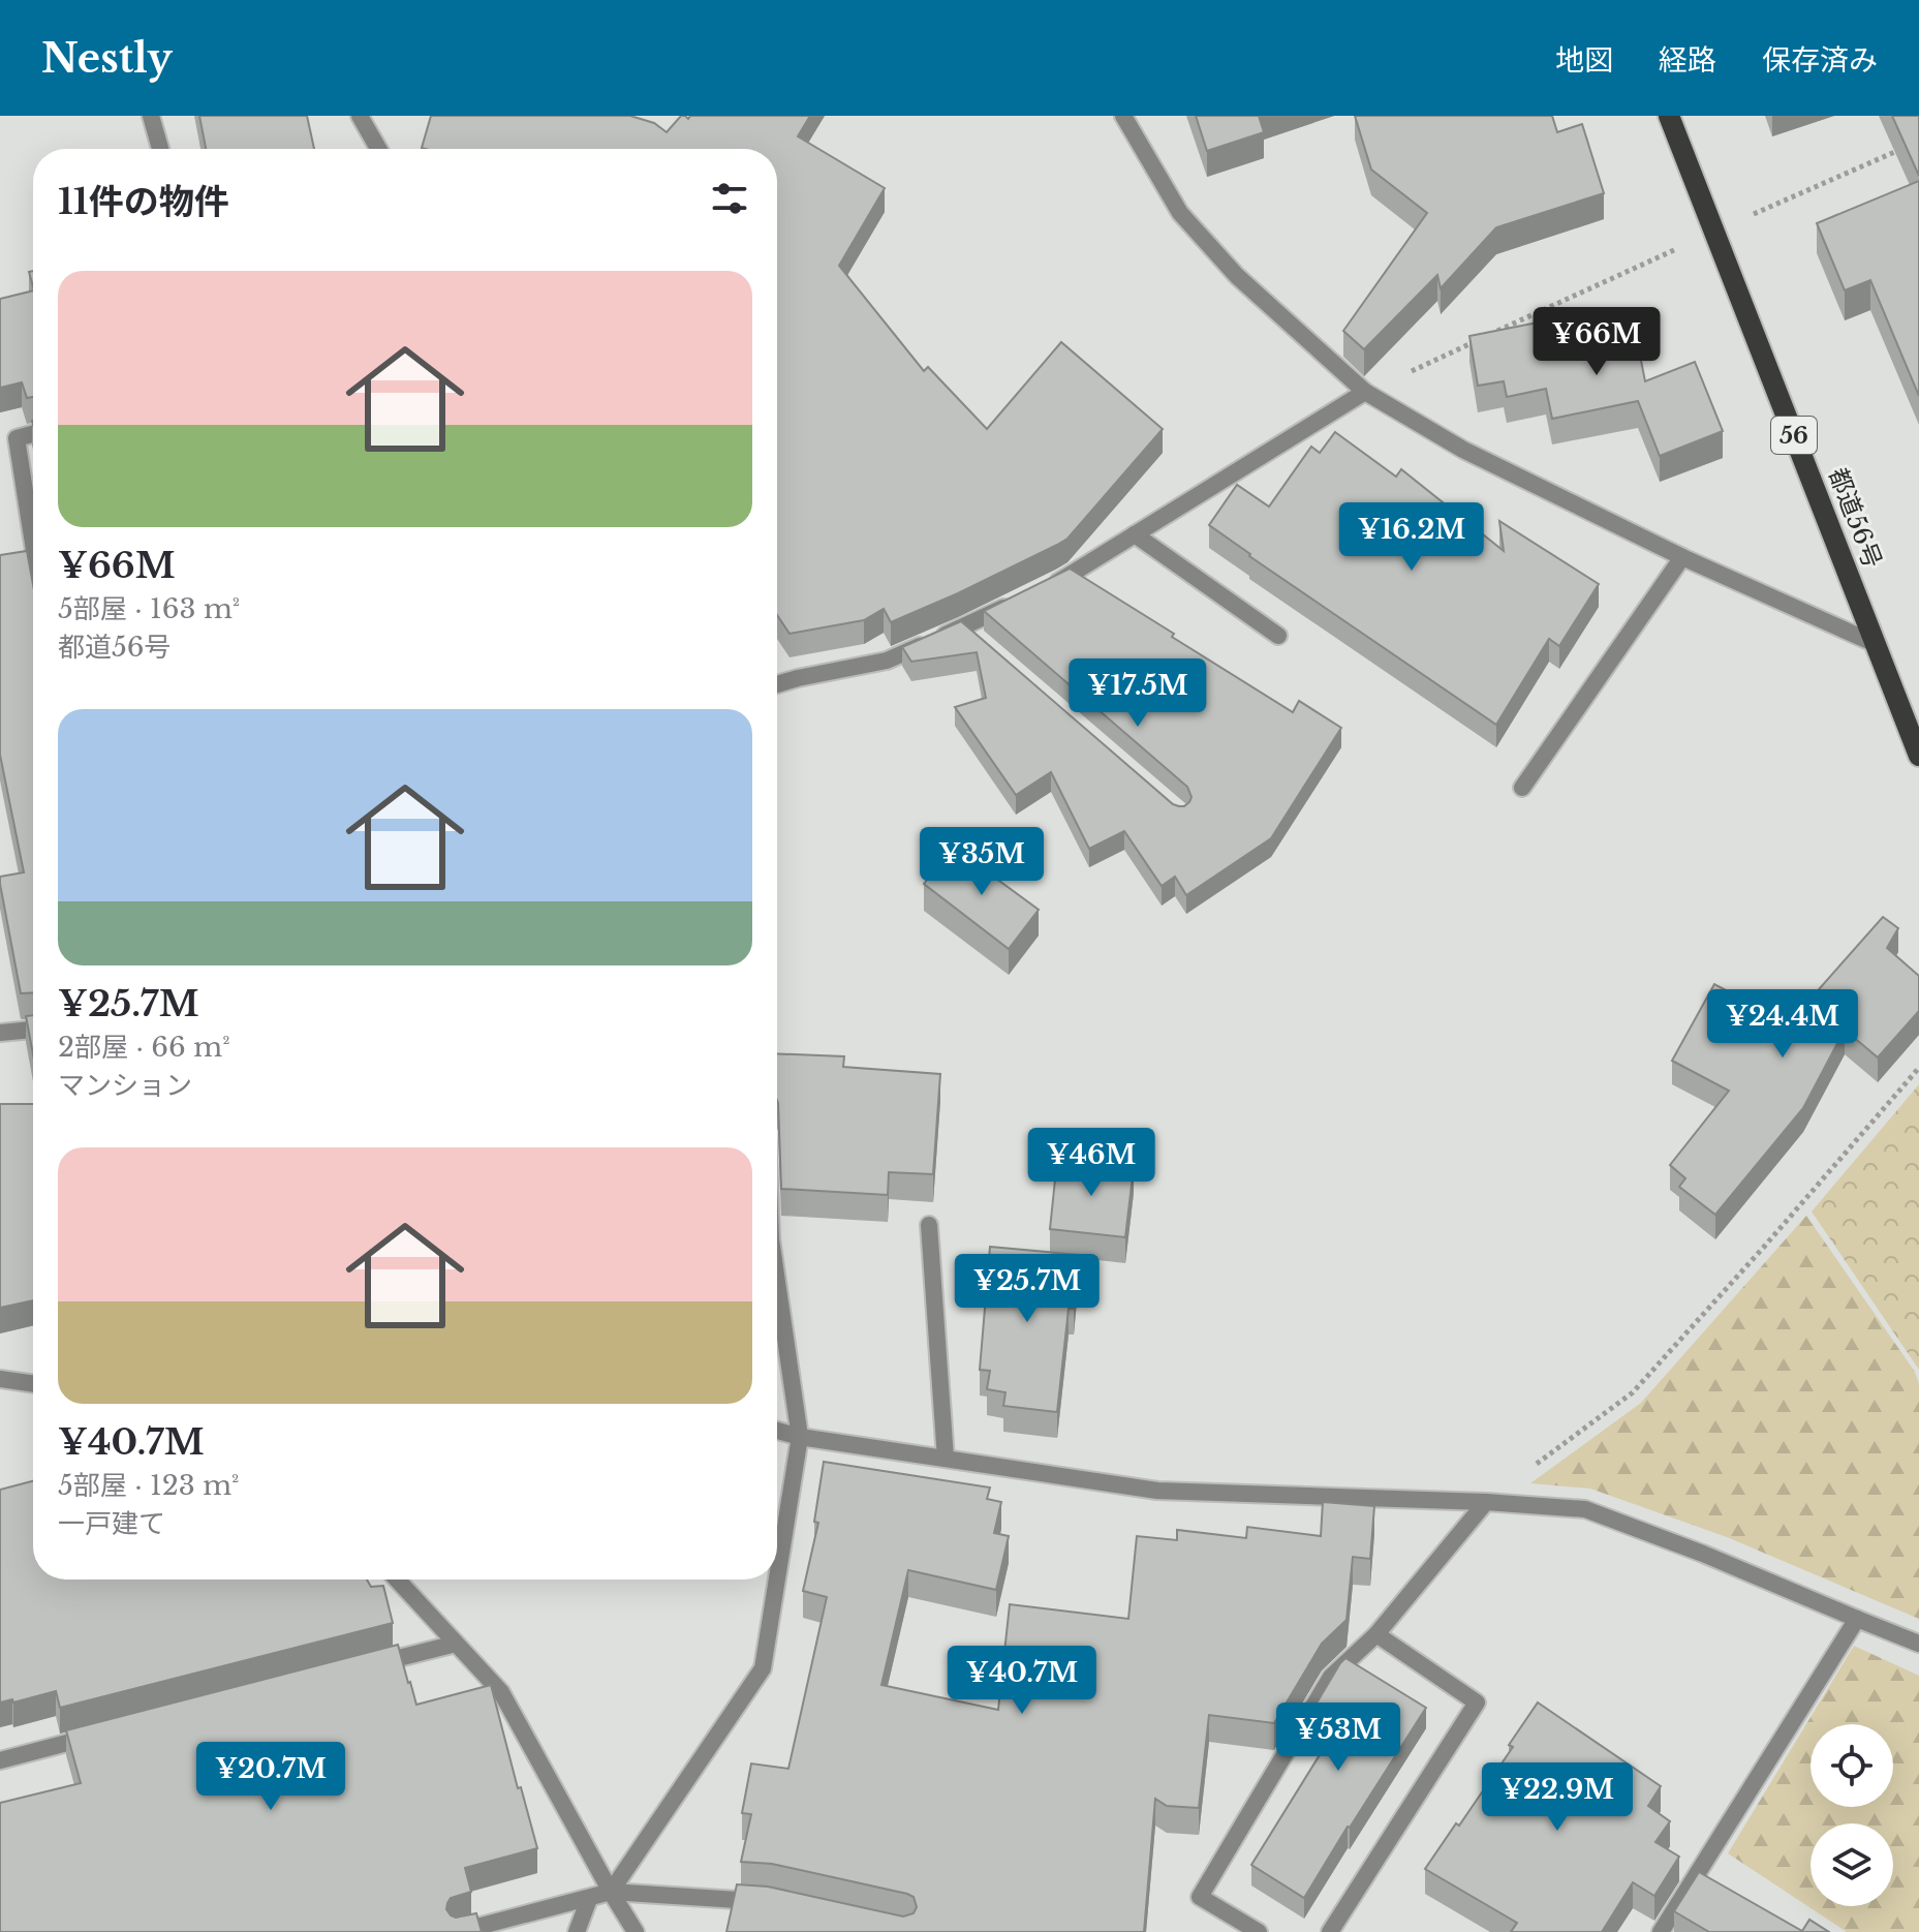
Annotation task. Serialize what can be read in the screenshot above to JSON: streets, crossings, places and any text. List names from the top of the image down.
{
  "streets": {
    "main road": ["56", "都道56号"]
  },
  "page": {
    "header": "Nestly",
    "nav": ["地図", "経路", "保存済み"],
    "heading": "11件の物件",
    "list": [
      {
        "name": "¥66M",
        "note": "5部屋 · 163 m² · 都道56号"
      },
      {
        "name": "¥25.7M",
        "note": "2部屋 · 66 m² · マンション"
      },
      {
        "name": "¥40.7M",
        "note": "5部屋 · 123 m² · 一戸建て"
      }
    ],
    "price": [
      "¥66M",
      "¥16.2M",
      "¥17.5M",
      "¥35M",
      "¥24.4M",
      "¥46M",
      "¥25.7M",
      "¥40.7M",
      "¥53M",
      "¥20.7M",
      "¥22.9M"
    ]
  }
}
